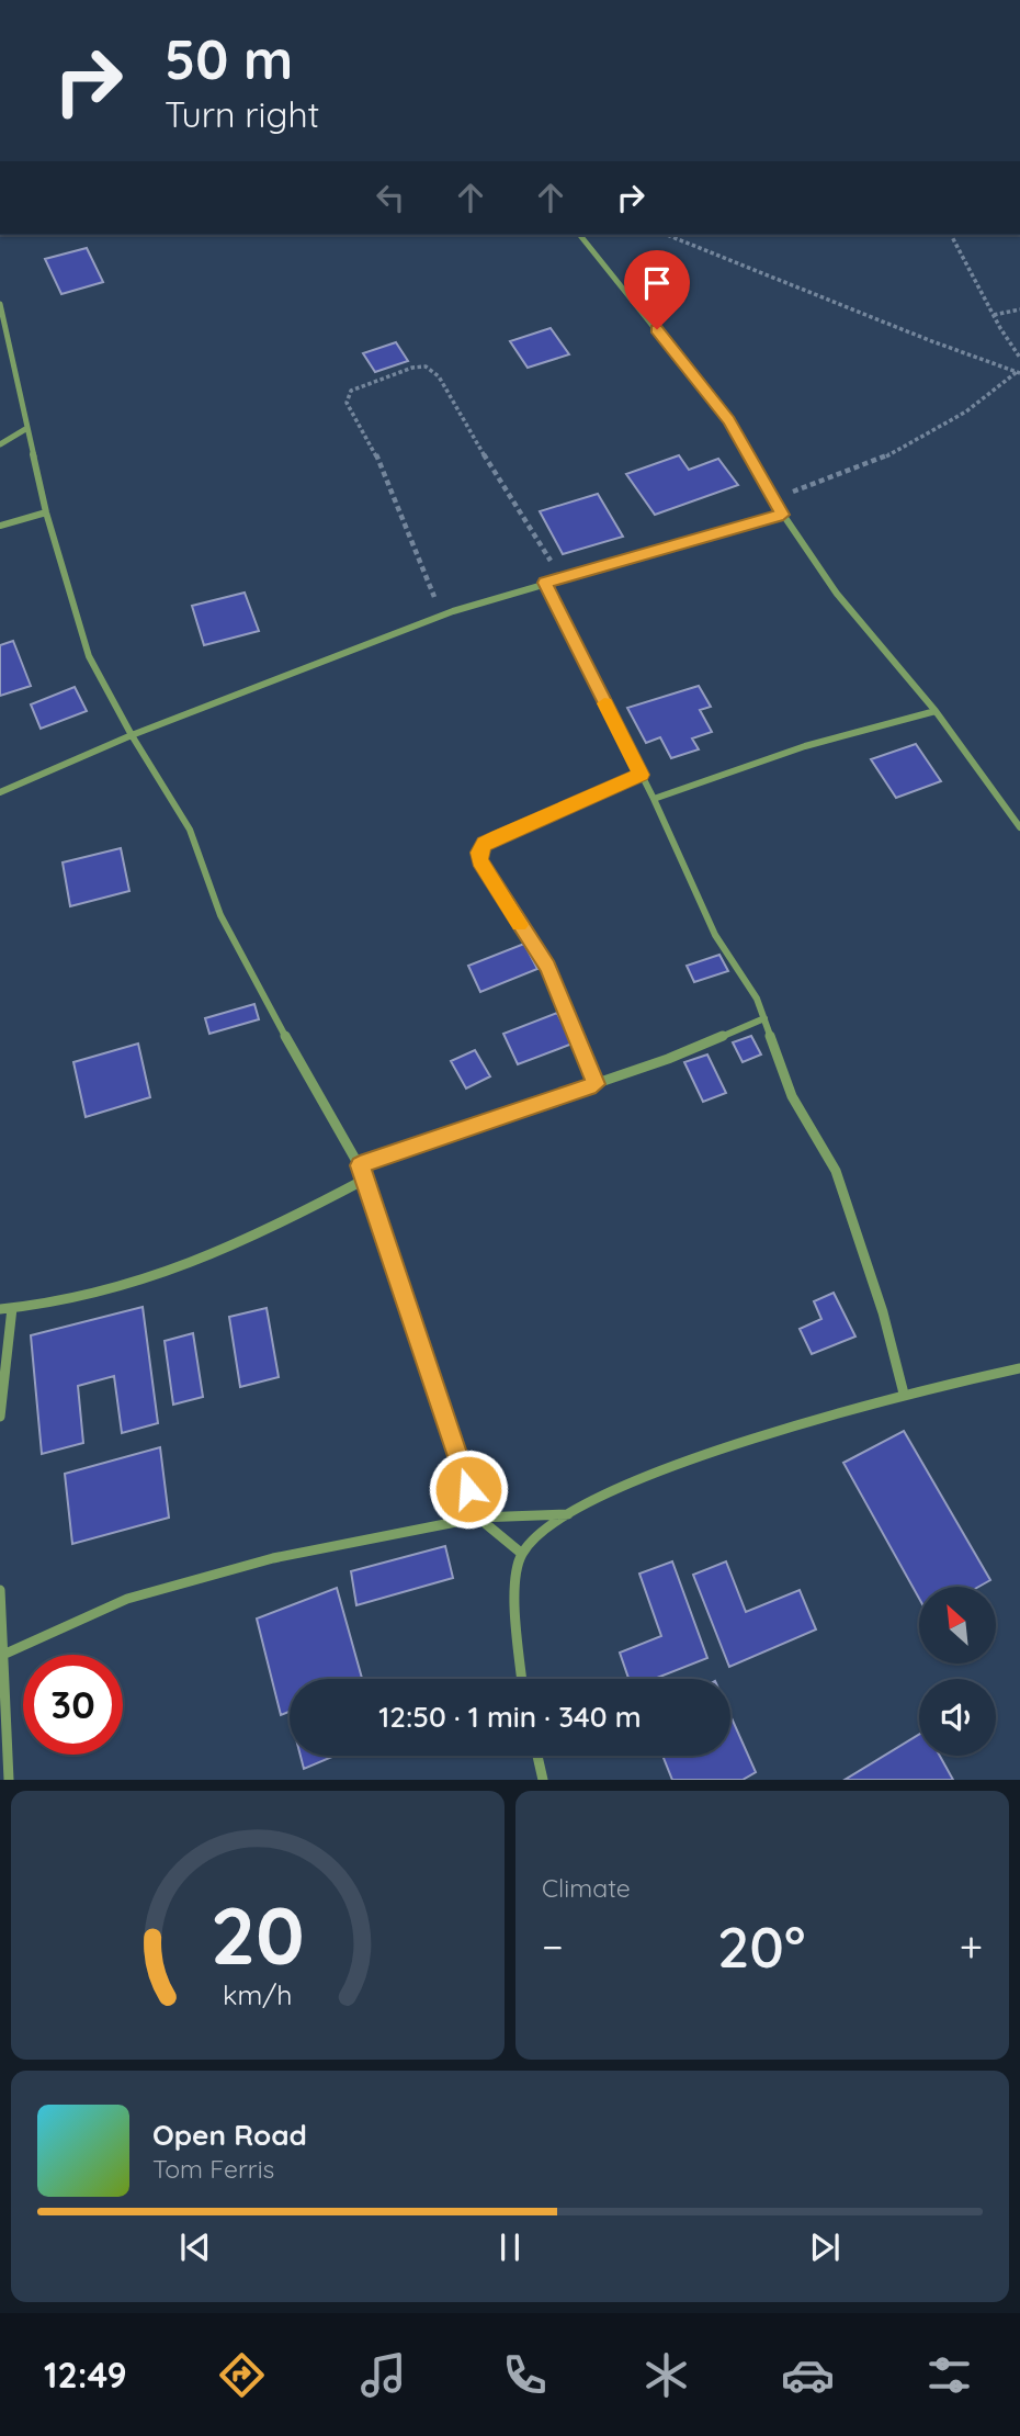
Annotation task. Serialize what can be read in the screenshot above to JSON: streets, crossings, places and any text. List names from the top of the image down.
{
  "north": "top left",
  "page": {
    "turn": ["50 m", "Turn right"],
    "limit": "30",
    "trip": "12:50 · 1 min · 340 m",
    "tile": "Climate",
    "heat": ["−", "20°", "+"],
    "song": ["Open Road", "Tom Ferris"],
    "tabs": "12:49",
    "gauge": ["20", "km/h"]
  }
}
